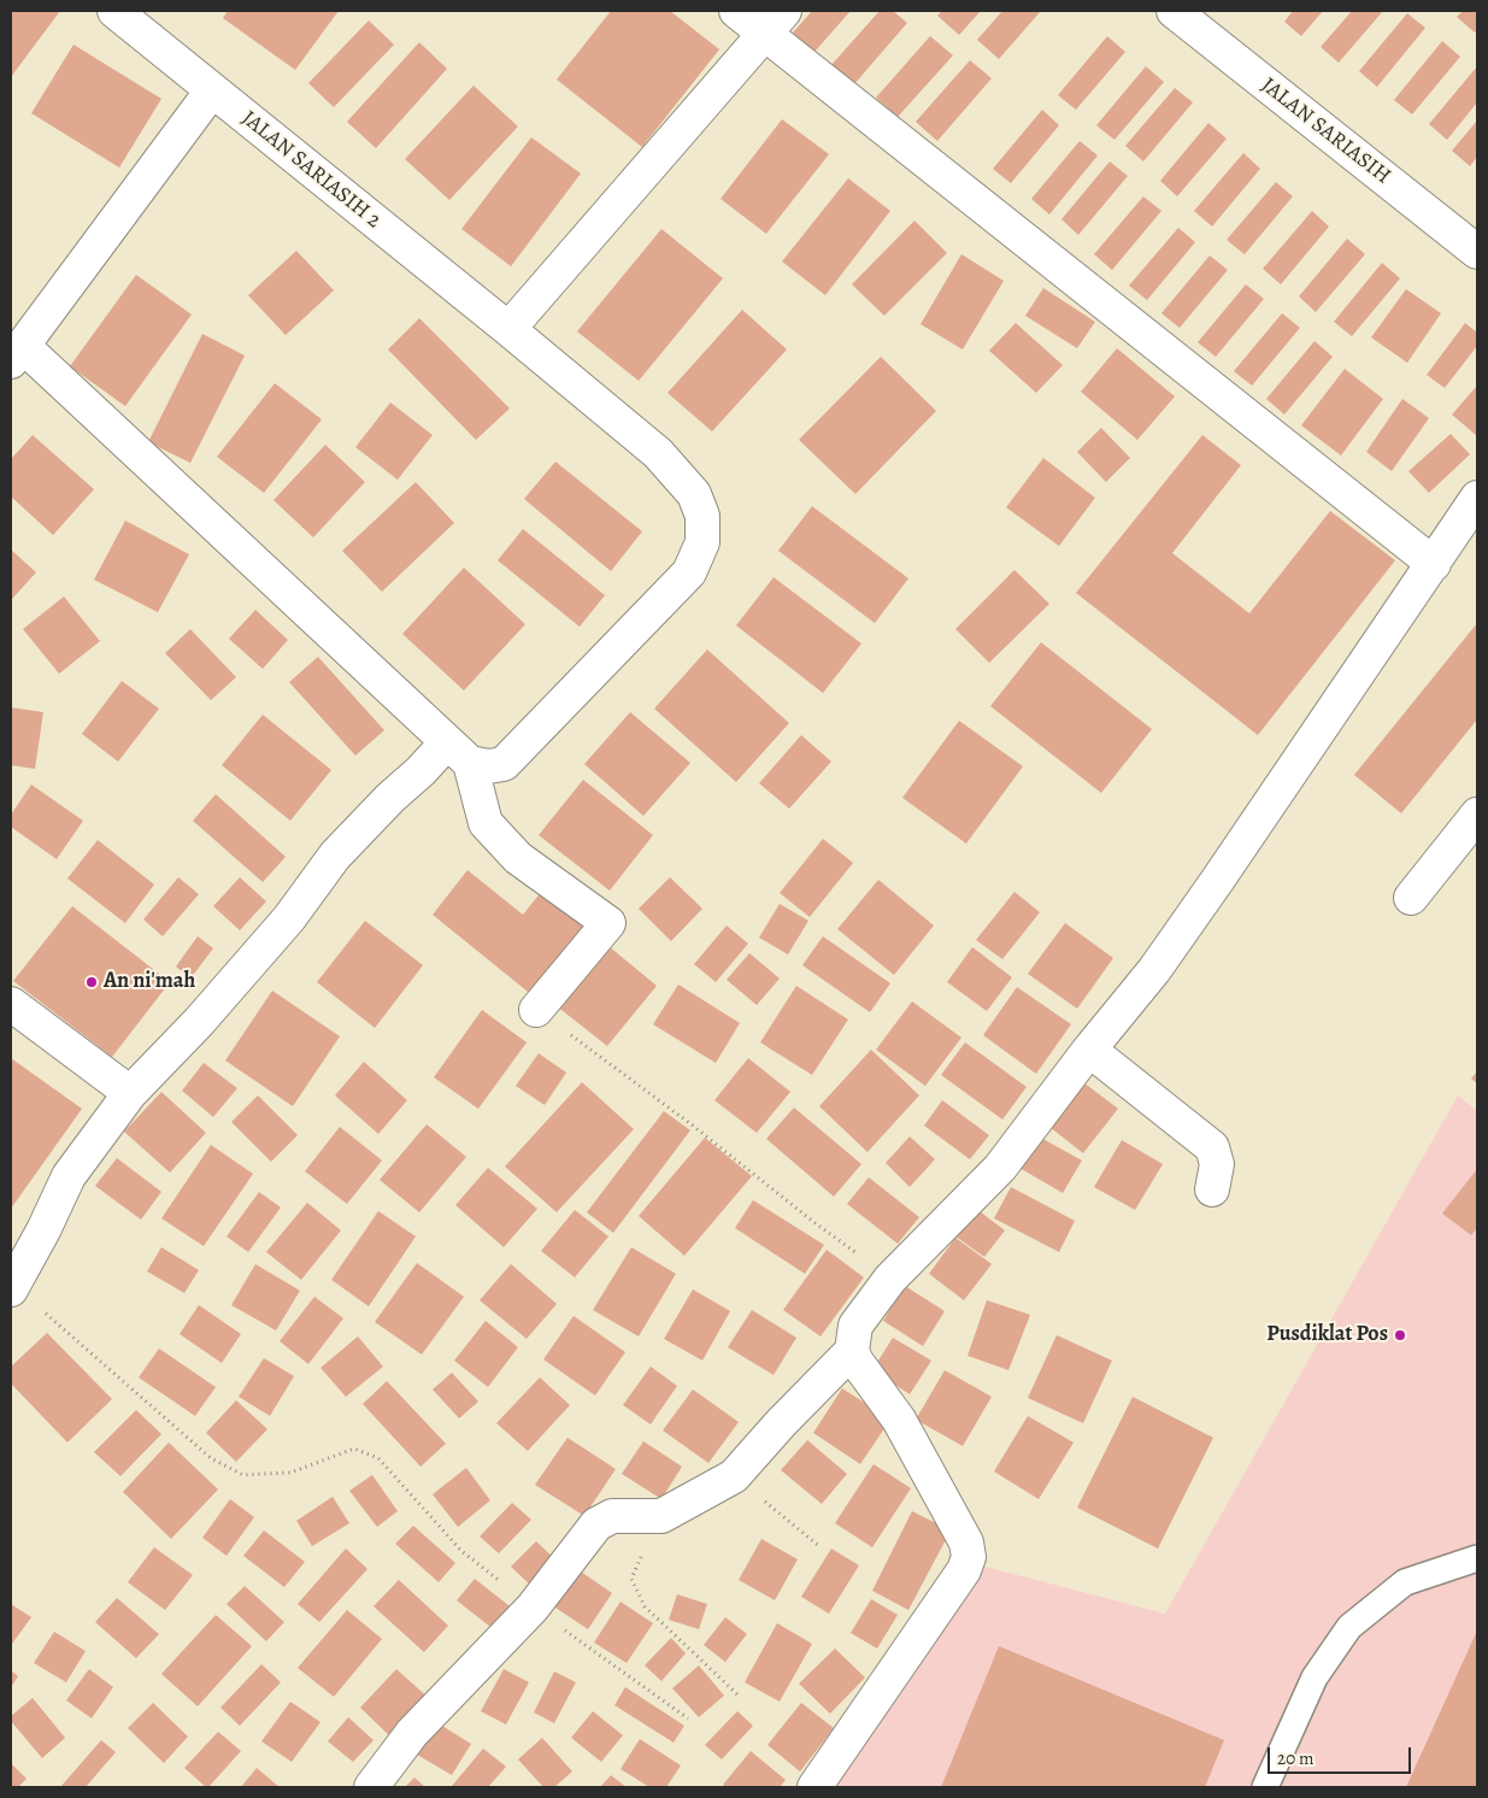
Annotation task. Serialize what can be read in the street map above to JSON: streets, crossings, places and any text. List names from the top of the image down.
{
  "streets": {
    "street": ["JALAN SARIASIH", "JALAN SARIASIH 2"]
  },
  "places": ["An ni'mah", "Pusdiklat Pos"],
  "scale_bar": "20 m"
}
